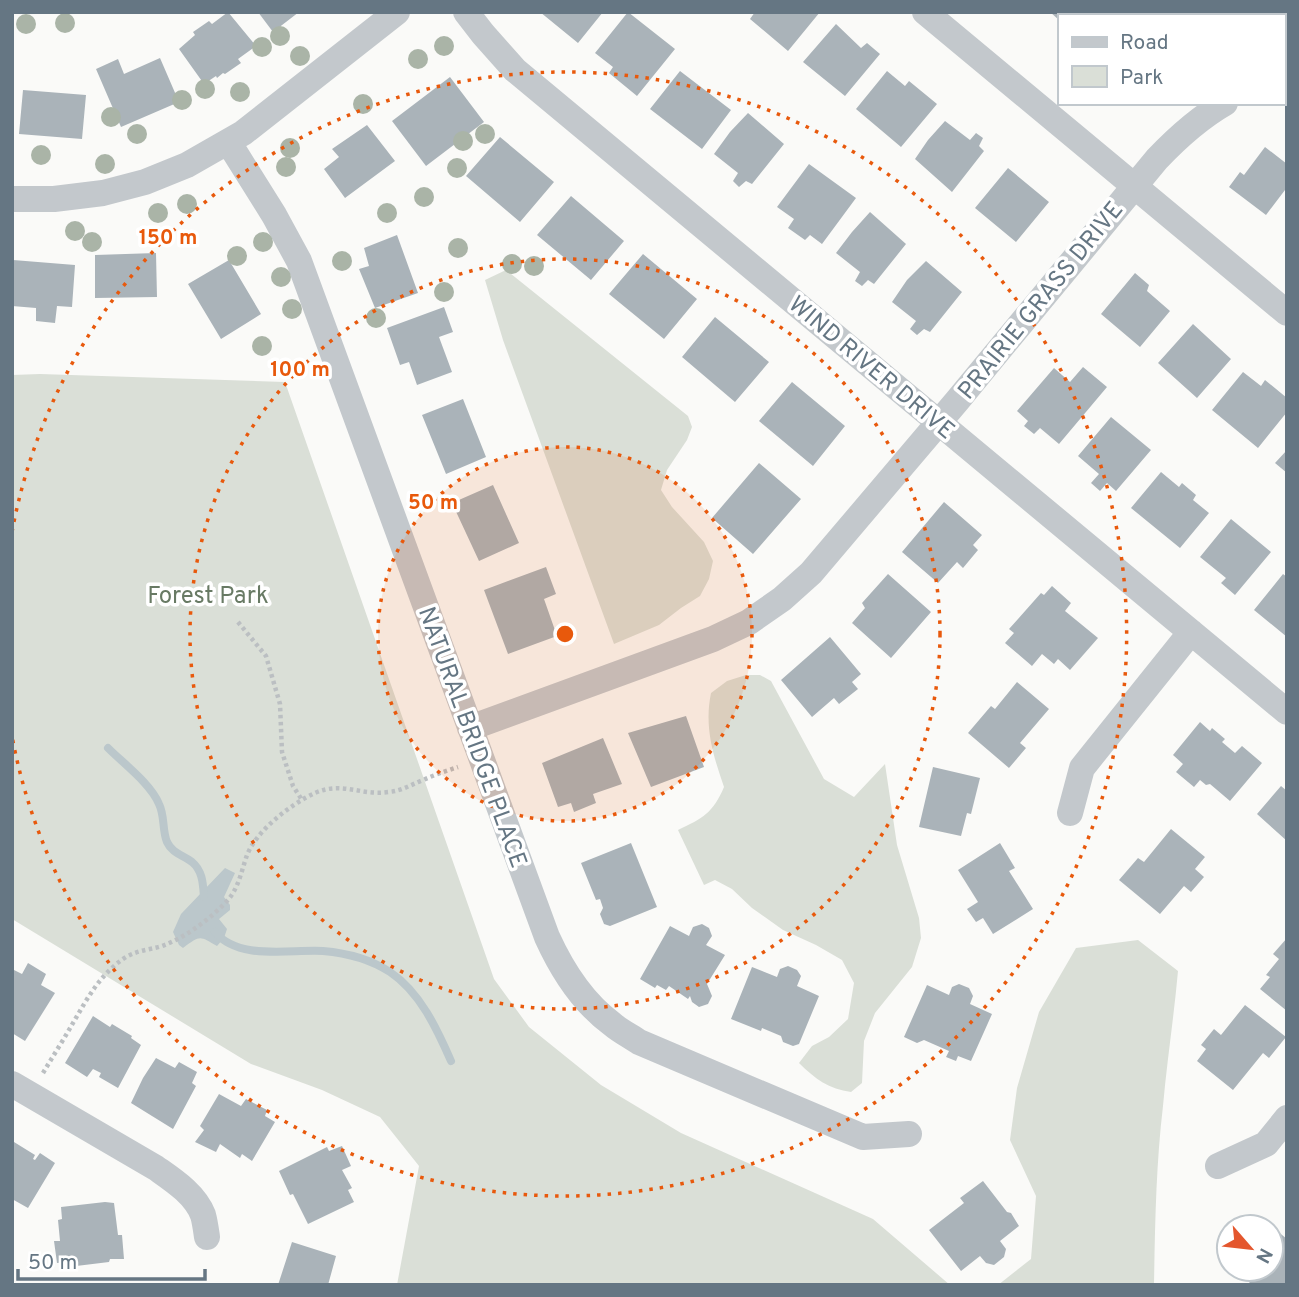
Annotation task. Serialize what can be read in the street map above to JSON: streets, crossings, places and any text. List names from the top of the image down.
{
  "streets": {
    "street": ["PRAIRIE GRASS DRIVE", "WIND RIVER DRIVE", "NATURAL BRIDGE PLACE"]
  },
  "crossings": [
    ["PRAIRIE GRASS DRIVE", "WIND RIVER DRIVE"],
    ["PRAIRIE GRASS DRIVE", "NATURAL BRIDGE PLACE"]
  ],
  "parks": ["Forest Park"],
  "legend": ["Road", "Park"],
  "scale_bar": "50 m",
  "north": "bottom right",
  "rings": ["150 m", "100 m", "50 m"]
}
